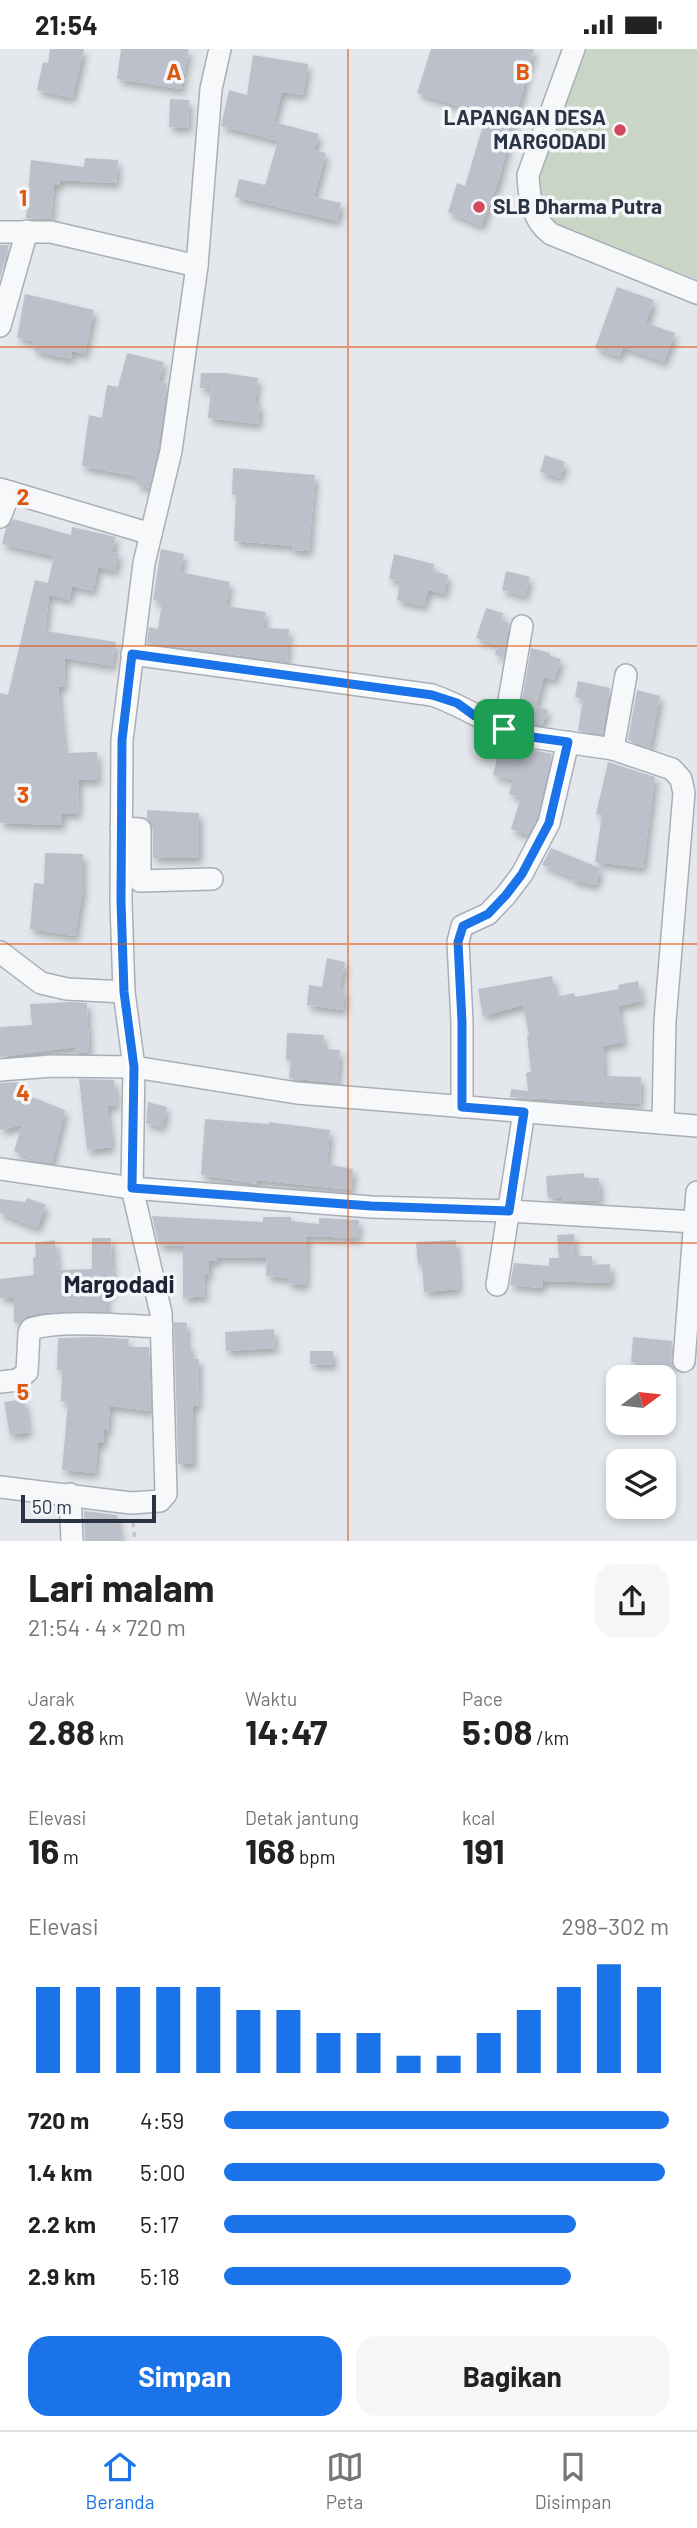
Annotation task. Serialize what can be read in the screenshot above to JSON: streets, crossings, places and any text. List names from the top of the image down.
{
  "districts": ["Margodadi"],
  "places": ["LAPANGAN DESA MARGODADI", "SLB Dharma Putra"],
  "scale_bar": "50 m",
  "north": "right",
  "page": {
    "status": "21:54",
    "scale": "50 m",
    "heading": ["Lari malam", "21:54 · 4 × 720 m"],
    "stats": [
      ["Jarak", "2.88 km"],
      ["Waktu", "14:47"],
      ["Pace", "5:08 /km"],
      ["Elevasi", "16 m"],
      ["Detak jantung", "168 bpm"],
      ["kcal", "191"]
    ],
    "chart": ["Elevasi", "298–302 m"],
    "list": [
      {
        "name": "720 m",
        "note": "4:59"
      },
      {
        "name": "1.4 km",
        "note": "5:00"
      },
      {
        "name": "2.2 km",
        "note": "5:17"
      },
      {
        "name": "2.9 km",
        "note": "5:18"
      }
    ],
    "buttons": ["Simpan", "Bagikan"],
    "tabs": ["Beranda", "Peta", "Disimpan"]
  },
  "grid": {
    "columns": ["A", "B"],
    "rows": [
      "1",
      "2",
      "3",
      "4",
      "5"
    ]
  }
}
